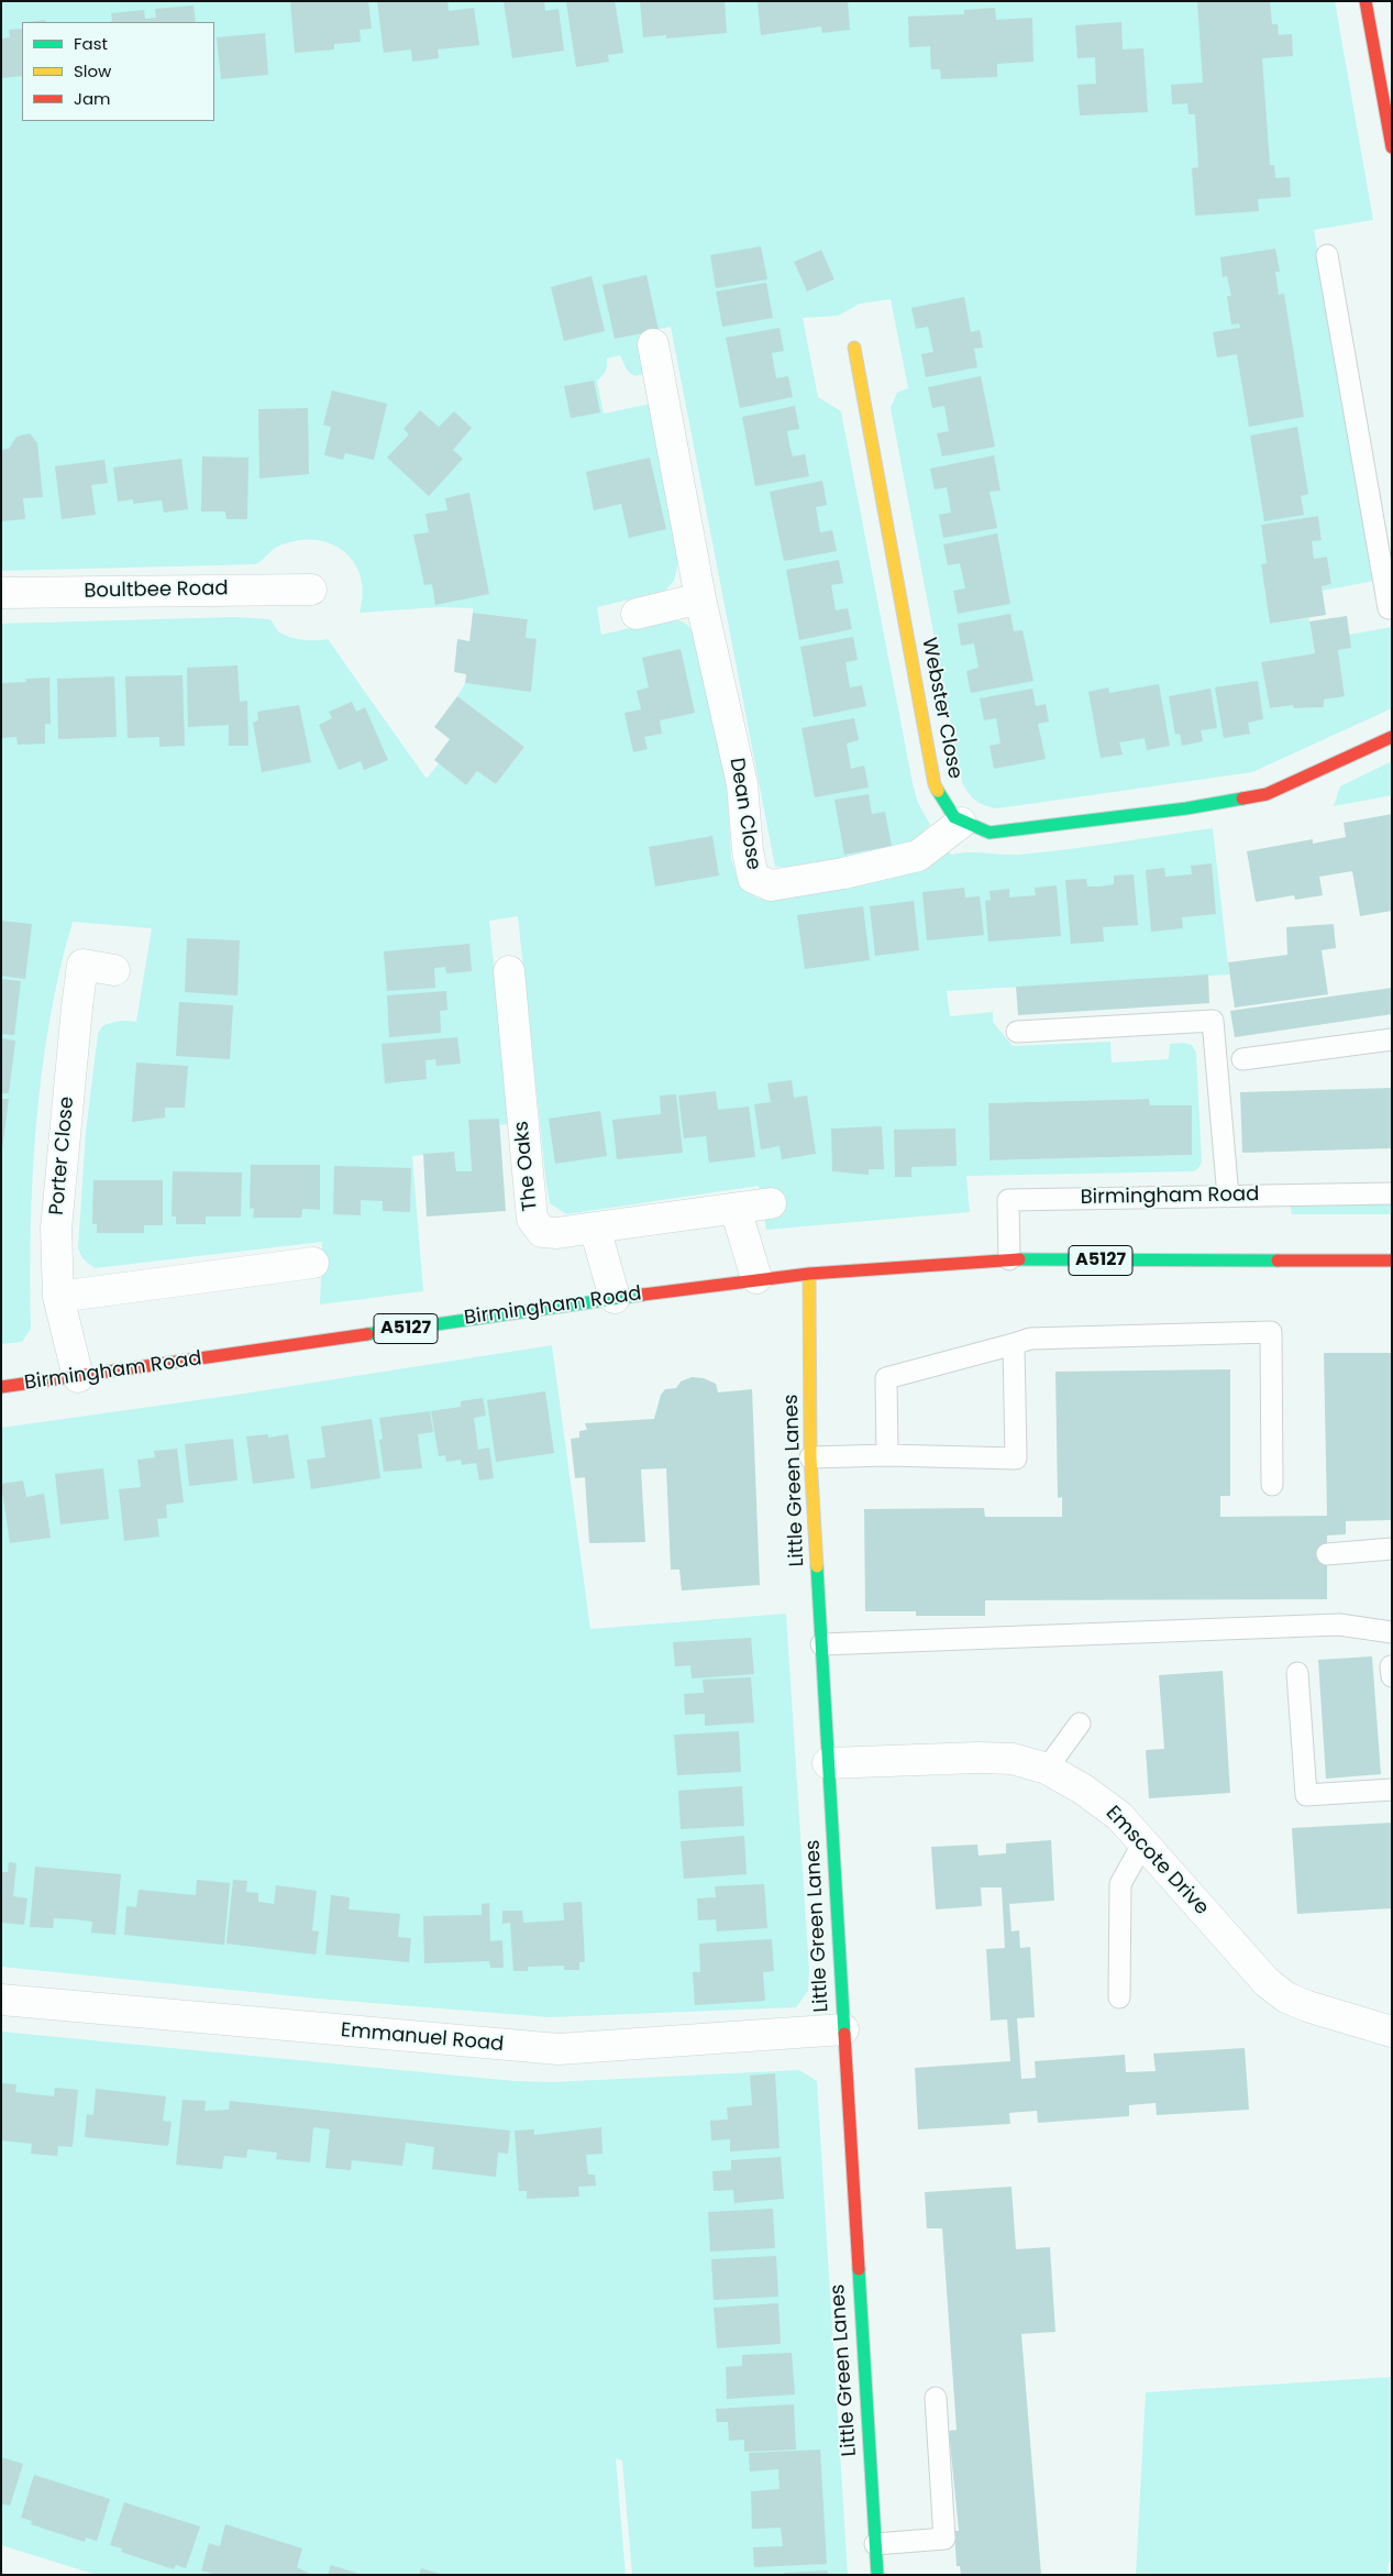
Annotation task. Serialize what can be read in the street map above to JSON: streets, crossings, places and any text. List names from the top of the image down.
{
  "streets": {
    "street": [
      "Boultbee Road",
      "Webster Close",
      "Dean Close",
      "Porter Close",
      "The Oaks",
      "Birmingham Road",
      "A5127",
      "Little Green Lanes",
      "Emscote Drive",
      "Emmanuel Road"
    ]
  },
  "crossings": [
    ["Webster Close", "Dean Close"],
    ["Porter Close", "Birmingham Road"],
    ["Birmingham Road", "Little Green Lanes"],
    ["Little Green Lanes", "Emscote Drive"],
    ["Little Green Lanes", "Emmanuel Road"]
  ],
  "legend": ["Fast", "Slow", "Jam"]
}
